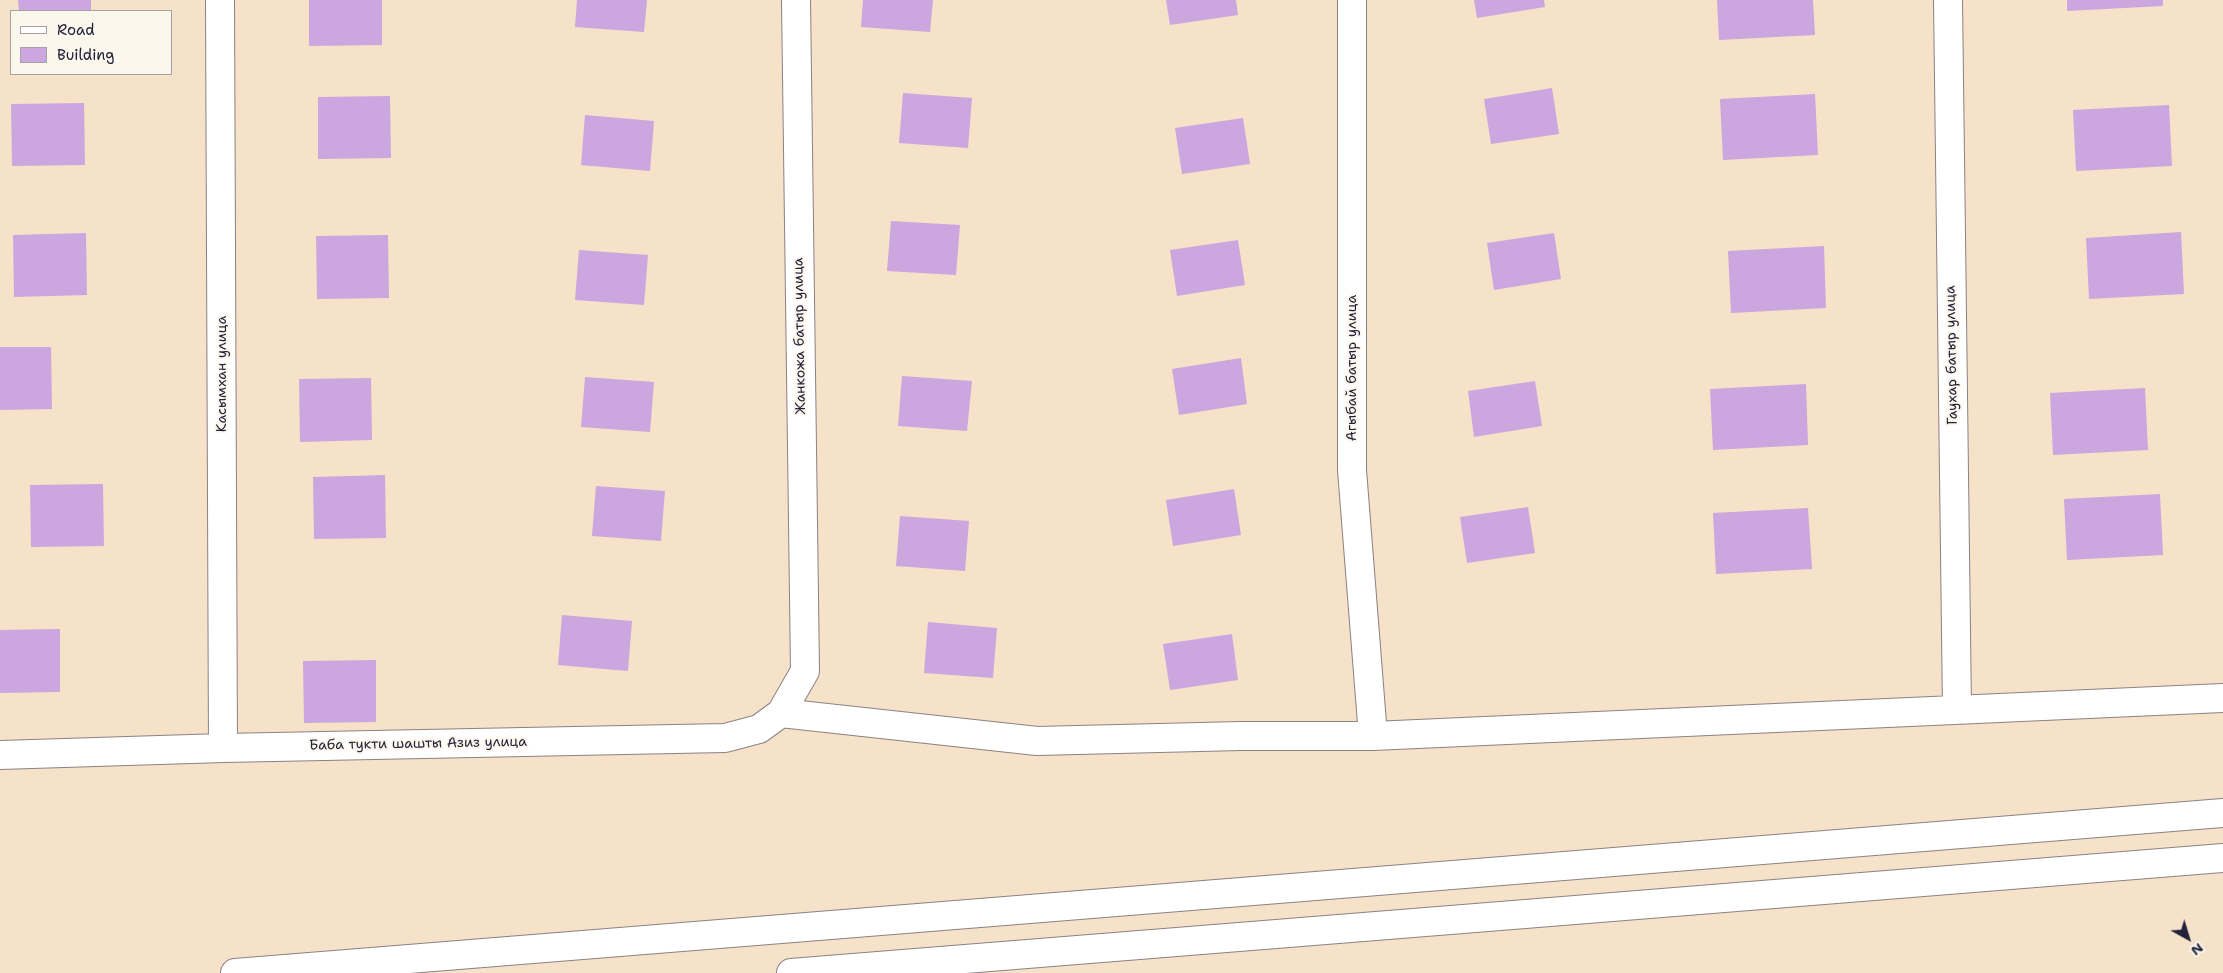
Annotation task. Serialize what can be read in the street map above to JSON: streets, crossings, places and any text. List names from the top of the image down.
{
  "streets": {
    "main road": [
      "Жанкожа батыр улица",
      "Гаухар батыр улица",
      "Агыбай батыр улица",
      "Касымхан улица",
      "Баба тукти шашты Азиз улица"
    ]
  },
  "crossings": [
    ["Жанкожа батыр улица", "Баба тукти шашты Азиз улица"],
    ["Касымхан улица", "Баба тукти шашты Азиз улица"]
  ],
  "legend": ["Road", "Building"],
  "north": "bottom right"
}
